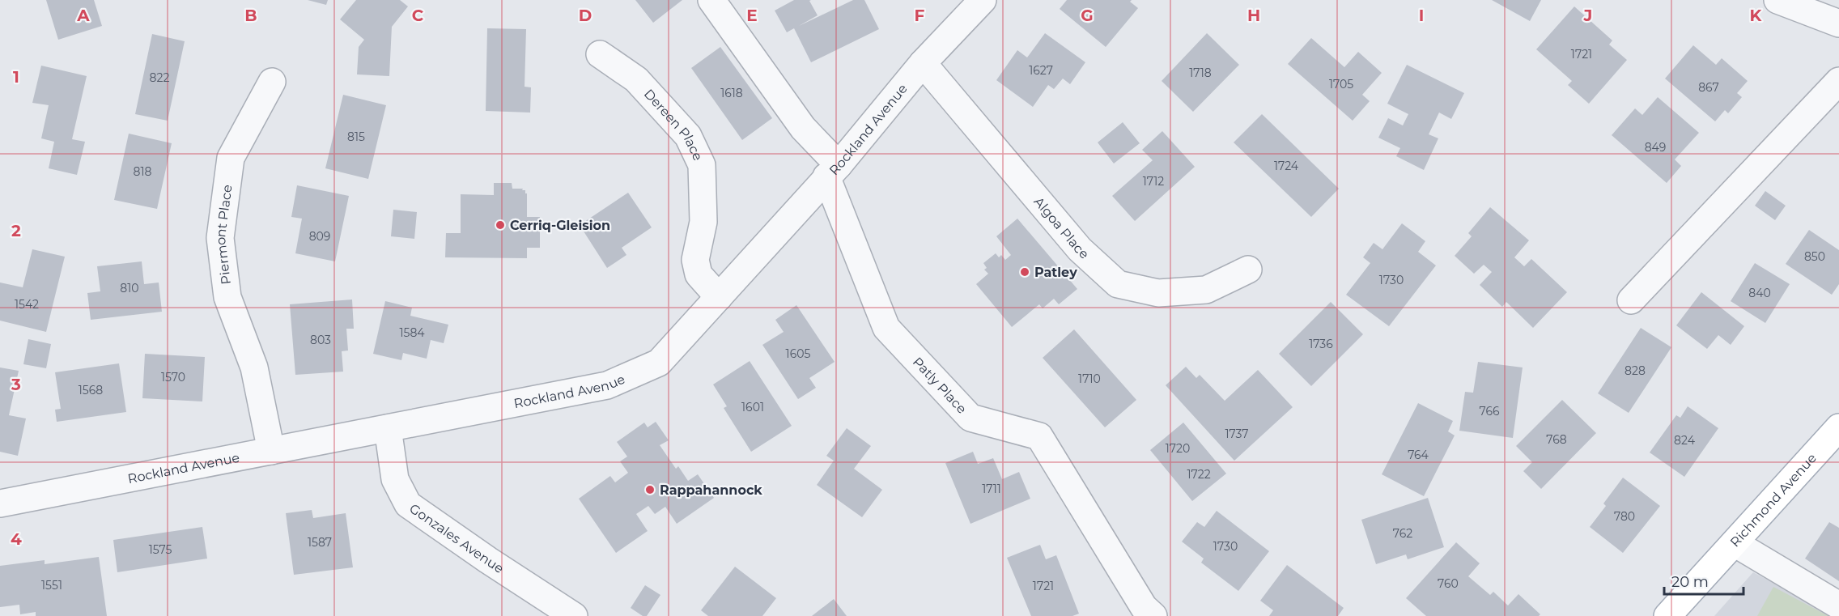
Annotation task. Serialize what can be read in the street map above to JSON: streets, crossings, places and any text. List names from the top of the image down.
{
  "streets": {
    "main road": ["Richmond Avenue"],
    "street": [
      "Dereen Place",
      "Rockland Avenue",
      "Algoa Place",
      "Piermont Place",
      "Patly Place",
      "Gonzales Avenue"
    ]
  },
  "crossings": [
    ["Dereen Place", "Rockland Avenue"],
    ["Rockland Avenue", "Algoa Place"],
    ["Rockland Avenue", "Piermont Place"],
    ["Rockland Avenue", "Patly Place"],
    ["Rockland Avenue", "Gonzales Avenue"]
  ],
  "places": ["Cerriq-Gleision", "Patley", "Rappahannock"],
  "house_numbers": [
    "1721",
    "1627",
    "1718",
    "822",
    "1705",
    "867",
    "1618",
    "815",
    "849",
    "1724",
    "818",
    "1712",
    "809",
    "850",
    "1730",
    "810",
    "840",
    "1542",
    "1584",
    "803",
    "1736",
    "1605",
    "828",
    "1570",
    "1710",
    "1568",
    "1601",
    "766",
    "1737",
    "768",
    "824",
    "1720",
    "764",
    "1722",
    "1711",
    "780",
    "762",
    "1587",
    "1730",
    "1575",
    "760",
    "1551",
    "1721"
  ],
  "scale_bar": "20 m",
  "grid": {
    "columns": [
      "A",
      "B",
      "C",
      "D",
      "E",
      "F",
      "G",
      "H",
      "I",
      "J",
      "K"
    ],
    "rows": [
      "1",
      "2",
      "3",
      "4"
    ]
  }
}
